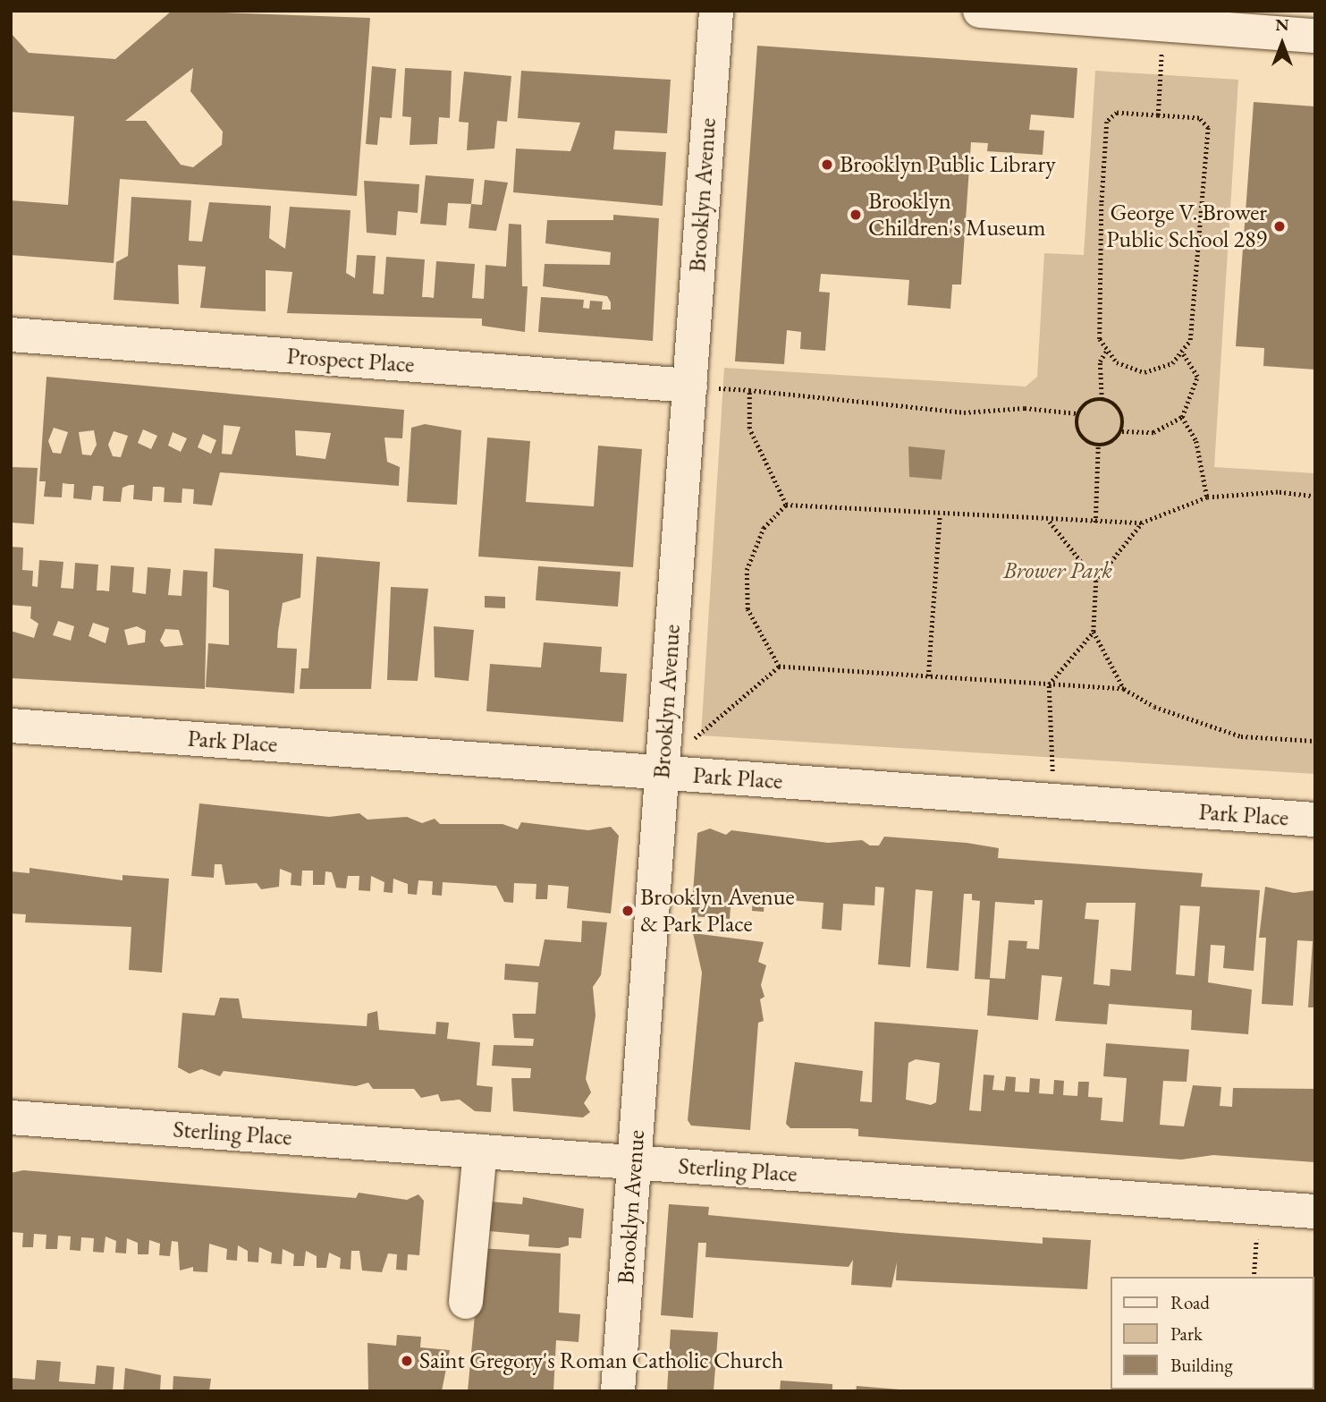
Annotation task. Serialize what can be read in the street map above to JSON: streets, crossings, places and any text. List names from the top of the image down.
{
  "streets": {
    "street": [
      "Brooklyn Avenue",
      "Prospect Place",
      "Park Place",
      "Sterling Place"
    ]
  },
  "crossings": [
    ["Brooklyn Avenue", "Prospect Place"],
    ["Brooklyn Avenue", "Park Place"],
    ["Brooklyn Avenue", "Sterling Place"]
  ],
  "parks": ["Brower Park"],
  "places": [
    "Brooklyn Public Library",
    "Brooklyn Children's Museum",
    "George V. Brower Public School 289",
    "Brooklyn Avenue & Park Place",
    "Saint Gregory's Roman Catholic Church"
  ],
  "legend": ["Road", "Park", "Building"],
  "north": "top"
}
